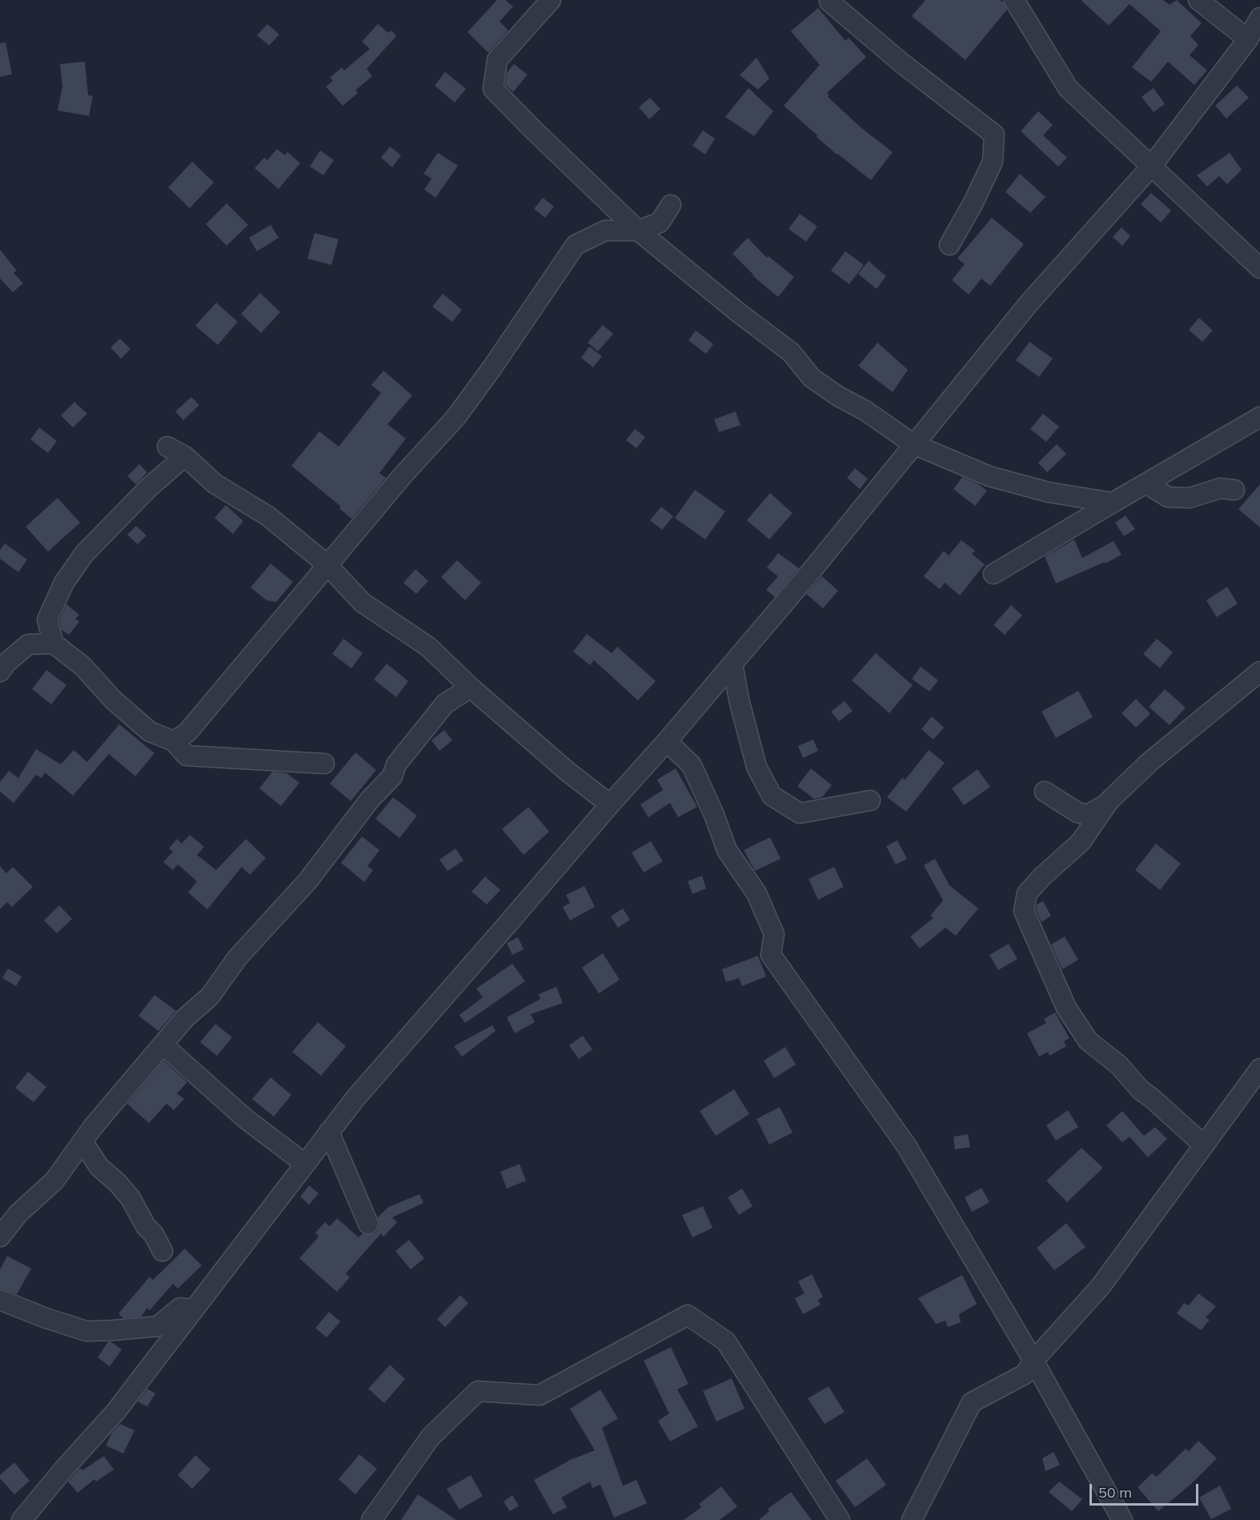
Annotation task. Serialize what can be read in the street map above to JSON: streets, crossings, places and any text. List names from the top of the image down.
{
  "scale_bar": "50 m"
}
